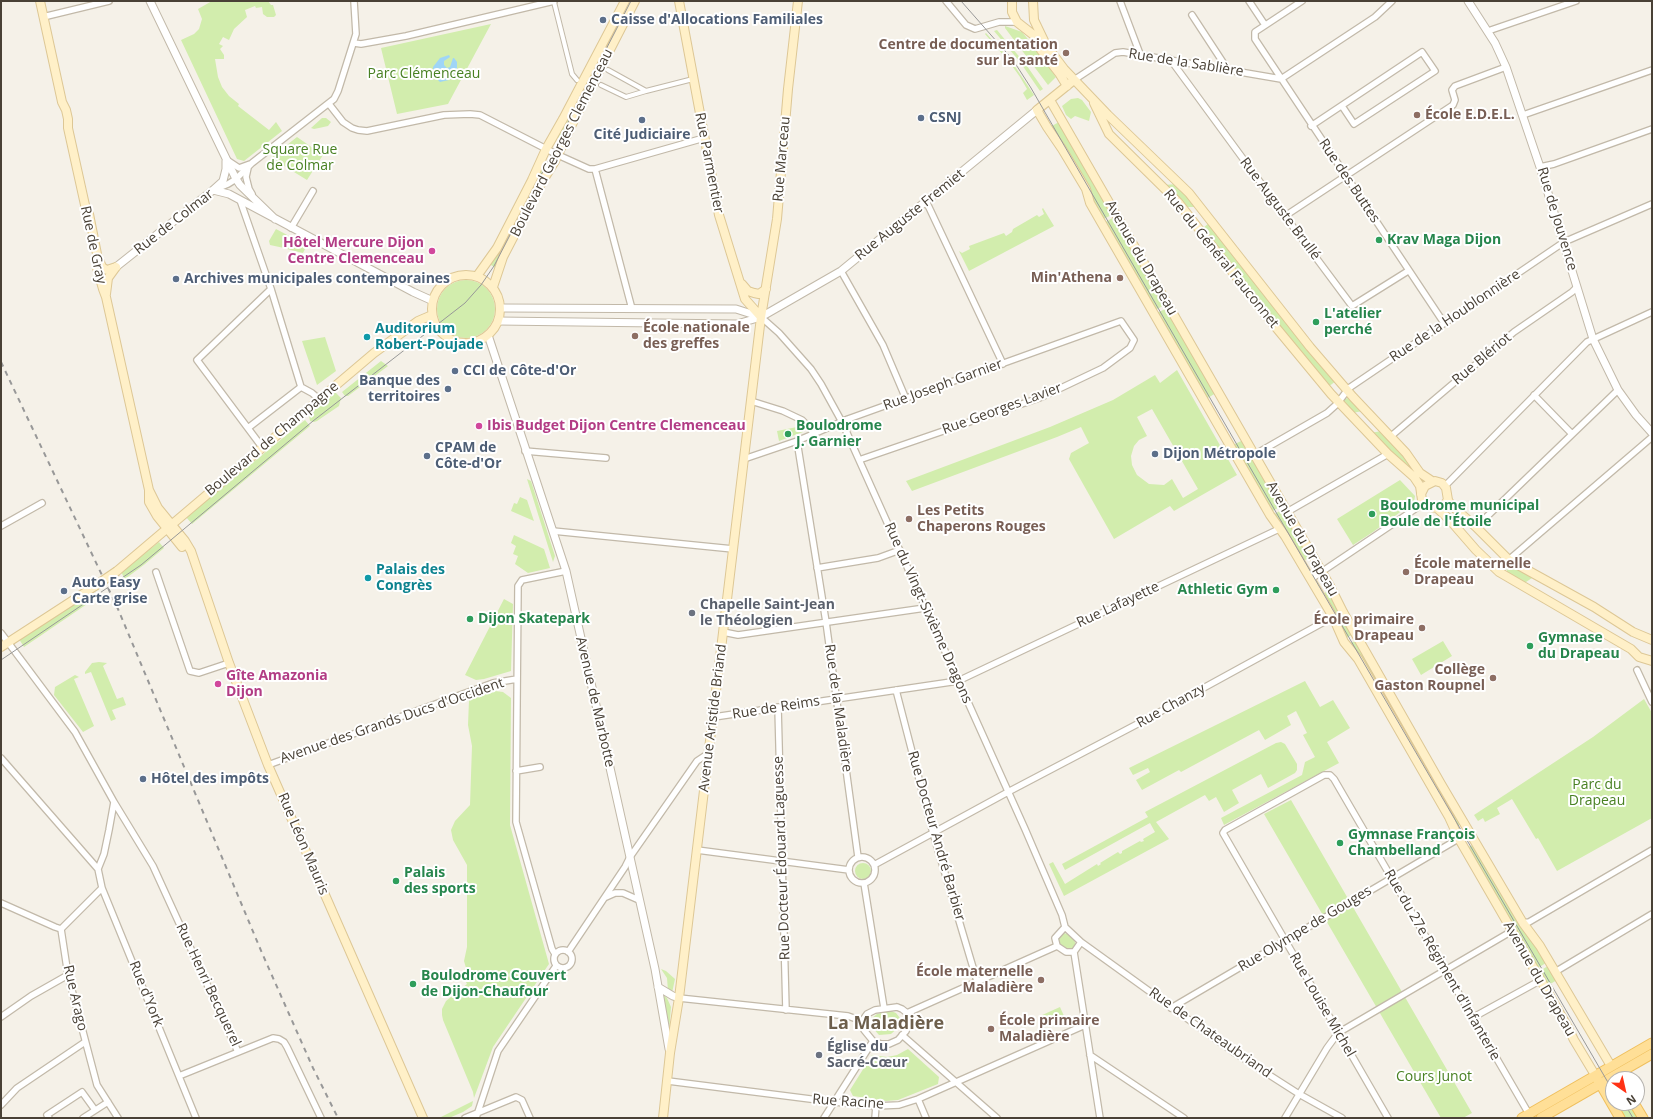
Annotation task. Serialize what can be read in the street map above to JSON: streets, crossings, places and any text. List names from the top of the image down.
{
  "streets": {
    "main road": [
      "Boulevard Georges Clemenceau",
      "Rue Marceau",
      "Rue Parmentier",
      "Rue Auguste Fremiet",
      "Rue de Colmar",
      "Rue de Gray",
      "Avenue du Drapeau",
      "Rue du Général Fauconnet",
      "Boulevard de Champagne",
      "Avenue Aristide Briand",
      "Rue Léon Mauris"
    ],
    "street": [
      "Rue de la Sablière",
      "Rue des Buttes",
      "Rue Auguste Brullé",
      "Rue de Jouvence",
      "Rue de la Houblonnière",
      "Rue Blériot",
      "Rue Joseph Garnier",
      "Rue Georges Lavier",
      "Rue Lafayette",
      "Rue du Vingt-Sixième Dragons",
      "Avenue de Marbotte",
      "Rue Chanzy",
      "Rue de Reims",
      "Rue de la Maladière",
      "Avenue des Grands Ducs d'Occident",
      "Rue Docteur André Barbier",
      "Rue Docteur Édouard Laguesse",
      "Rue Olympe de Gouges",
      "Rue du 27e Régiment d'Infanterie",
      "Rue Henri Becquerel",
      "Rue d'York",
      "Rue Arago",
      "Rue Louise Michel",
      "Rue de Chateaubriand",
      "Rue Racine"
    ]
  },
  "crossings": [
    ["Rue de la Sablière", "Rue des Buttes"],
    ["Rue de la Sablière", "Rue Auguste Brullé"],
    ["Rue de la Sablière", "Rue Auguste Fremiet"],
    ["Rue de la Sablière", "Rue du Général Fauconnet"],
    ["Boulevard Georges Clemenceau", "Rue Auguste Fremiet"],
    ["Boulevard Georges Clemenceau", "Boulevard de Champagne"],
    ["Boulevard Georges Clemenceau", "Avenue de Marbotte"],
    ["Rue Marceau", "Rue Parmentier"],
    ["Rue Marceau", "Rue Auguste Fremiet"],
    ["Rue Marceau", "Rue du Vingt-Sixième Dragons"],
    ["Rue Marceau", "Avenue Aristide Briand"],
    ["Rue Parmentier", "Rue Auguste Fremiet"],
    ["Rue Parmentier", "Rue du Vingt-Sixième Dragons"],
    ["Rue Parmentier", "Avenue Aristide Briand"],
    ["Rue des Buttes", "Rue Auguste Brullé"],
    ["Rue des Buttes", "Rue de la Houblonnière"],
    ["Rue Auguste Fremiet", "Avenue du Drapeau"],
    ["Rue Auguste Fremiet", "Rue du Général Fauconnet"],
    ["Rue Auguste Fremiet", "Boulevard de Champagne"],
    ["Rue Auguste Fremiet", "Rue du Vingt-Sixième Dragons"],
    ["Rue Auguste Fremiet", "Avenue de Marbotte"],
    ["Rue Auguste Fremiet", "Avenue Aristide Briand"],
    ["Rue de Jouvence", "Rue de la Houblonnière"],
    ["Rue de Jouvence", "Rue Blériot"],
    ["Rue de Colmar", "Rue de Gray"],
    ["Rue de Gray", "Boulevard de Champagne"],
    ["Rue de Gray", "Rue Léon Mauris"],
    ["Avenue du Drapeau", "Rue Lafayette"],
    ["Avenue du Drapeau", "Rue Chanzy"],
    ["Avenue du Drapeau", "Rue Olympe de Gouges"],
    ["Rue du Général Fauconnet", "Rue de la Houblonnière"],
    ["Rue du Général Fauconnet", "Rue Blériot"],
    ["Rue Joseph Garnier", "Rue Georges Lavier"],
    ["Rue Joseph Garnier", "Rue du Vingt-Sixième Dragons"],
    ["Rue Joseph Garnier", "Rue de la Maladière"],
    ["Rue Joseph Garnier", "Avenue Aristide Briand"],
    ["Rue Georges Lavier", "Rue du Vingt-Sixième Dragons"],
    ["Boulevard de Champagne", "Avenue de Marbotte"],
    ["Boulevard de Champagne", "Rue Léon Mauris"],
    ["Boulevard de Champagne", "Rue Henri Becquerel"],
    ["Rue Lafayette", "Rue du Vingt-Sixième Dragons"],
    ["Rue Lafayette", "Rue de Reims"],
    ["Rue du Vingt-Sixième Dragons", "Rue Chanzy"],
    ["Rue du Vingt-Sixième Dragons", "Rue de Reims"],
    ["Rue du Vingt-Sixième Dragons", "Avenue Aristide Briand"],
    ["Rue du Vingt-Sixième Dragons", "Rue de Chateaubriand"],
    ["Avenue de Marbotte", "Avenue Aristide Briand"],
    ["Rue Chanzy", "Rue de la Maladière"],
    ["Rue Chanzy", "Rue Docteur André Barbier"],
    ["Rue de Reims", "Rue de la Maladière"],
    ["Rue de Reims", "Avenue Aristide Briand"],
    ["Rue de Reims", "Rue Docteur André Barbier"],
    ["Rue de Reims", "Rue Docteur Édouard Laguesse"],
    ["Avenue Aristide Briand", "Rue Racine"],
    ["Avenue des Grands Ducs d'Occident", "Rue Léon Mauris"],
    ["Rue Olympe de Gouges", "Rue du 27e Régiment d'Infanterie"],
    ["Rue Olympe de Gouges", "Rue Louise Michel"],
    ["Rue Olympe de Gouges", "Rue de Chateaubriand"],
    ["Rue du 27e Régiment d'Infanterie", "Rue Louise Michel"]
  ],
  "districts": ["La Maladière"],
  "parks": [
    "Parc Clémenceau",
    "Square Rue de Colmar",
    "Parc du Drapeau",
    "Cours Junot"
  ],
  "places": [
    "Caisse d'Allocations Familiales",
    "Centre de documentation sur la santé",
    "École E.D.E.L.",
    "CSNJ",
    "Cité Judiciaire",
    "Krav Maga Dijon",
    "Hôtel Mercure Dijon Centre Clemenceau",
    "Min'Athena",
    "Archives municipales contemporaines",
    "L'atelier perché",
    "École nationale des greffes",
    "Auditorium Robert-Poujade",
    "CCI de Côte-d'Or",
    "Banque des territoires",
    "Ibis Budget Dijon Centre Clemenceau",
    "Boulodrome J. Garnier",
    "Dijon Métropole",
    "CPAM de Côte-d'Or",
    "Boulodrome municipal Boule de l'Étoile",
    "Les Petits Chaperons Rouges",
    "École maternelle Drapeau",
    "Palais des Congrès",
    "Athletic Gym",
    "Auto Easy Carte grise",
    "Chapelle Saint-Jean le Théologien",
    "Dijon Skatepark",
    "École primaire Drapeau",
    "Gymnase du Drapeau",
    "Collège Gaston Roupnel",
    "Gîte Amazonia Dijon",
    "Hôtel des impôts",
    "Gymnase François Chambelland",
    "Palais des sports",
    "École maternelle Maladière",
    "Boulodrome Couvert de Dijon-Chaufour",
    "École primaire Maladière",
    "Église du Sacré-Cœur"
  ],
  "north": "bottom right"
}
